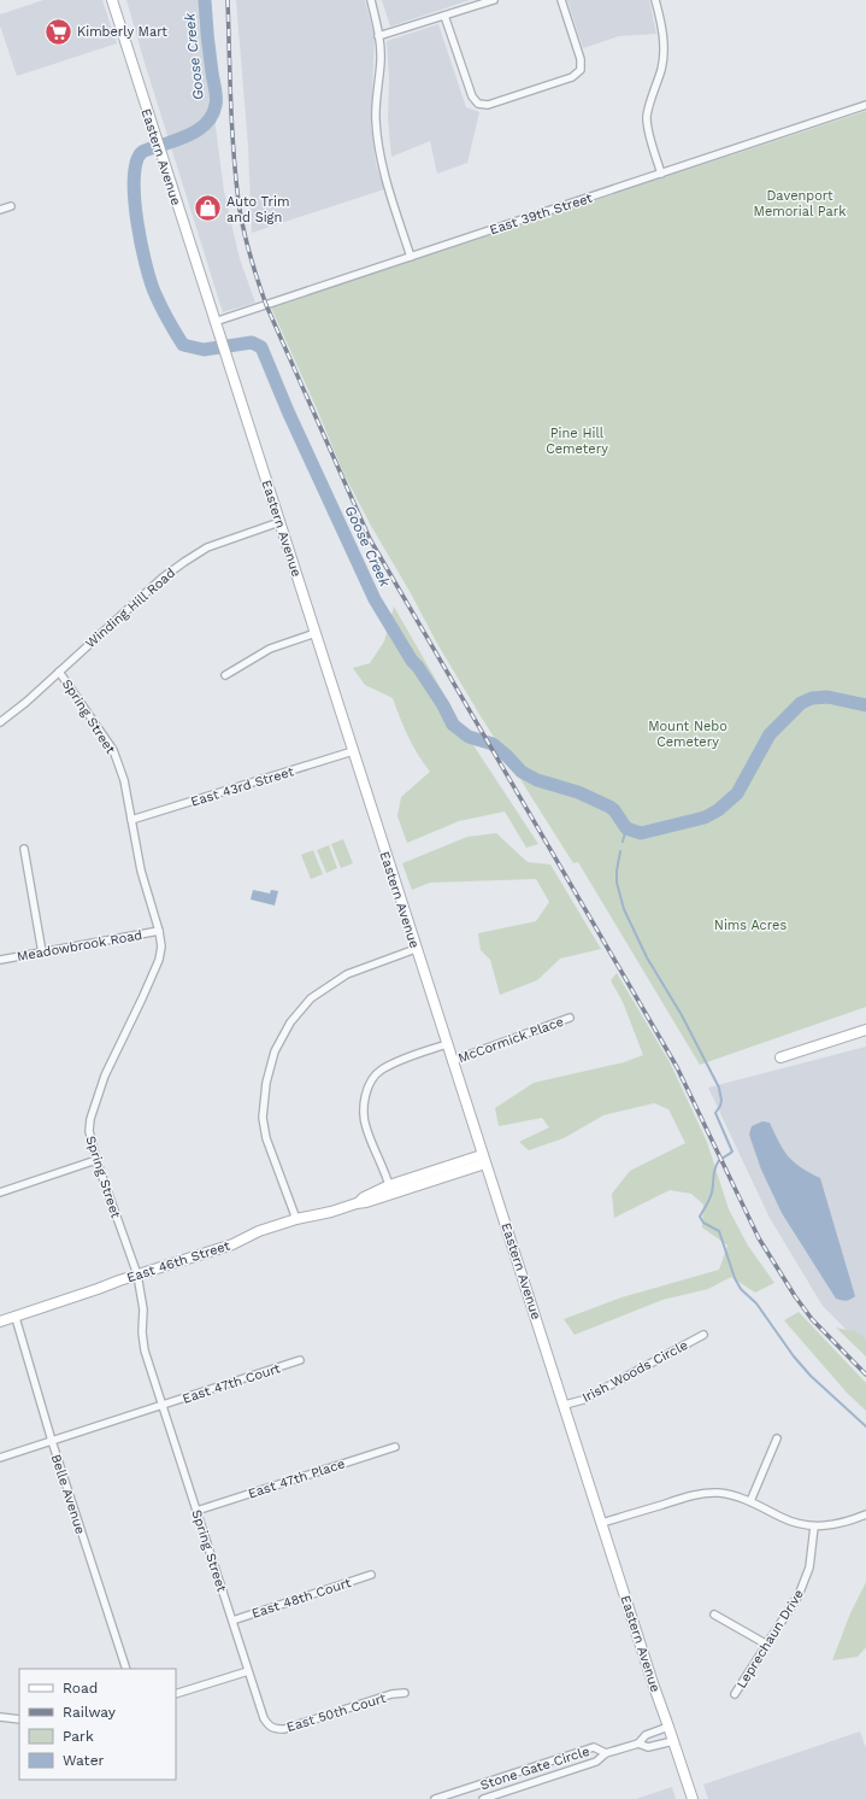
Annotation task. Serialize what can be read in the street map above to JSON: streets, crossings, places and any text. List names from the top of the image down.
{
  "streets": {
    "main road": ["Eastern Avenue", "East 46th Street"],
    "street": [
      "East 39th Street",
      "Winding Hill Road",
      "Spring Street",
      "East 43rd Street",
      "Meadowbrook Road",
      "McCormick Place",
      "Irish Woods Circle",
      "East 47th Court",
      "East 47th Place",
      "Belle Avenue",
      "East 48th Court",
      "Leprechaun Drive",
      "East 50th Court",
      "Stone Gate Circle"
    ]
  },
  "crossings": [
    ["Eastern Avenue", "East 39th Street"],
    ["Eastern Avenue", "Winding Hill Road"],
    ["Eastern Avenue", "East 43rd Street"],
    ["Eastern Avenue", "McCormick Place"],
    ["Eastern Avenue", "East 46th Street"],
    ["Eastern Avenue", "Irish Woods Circle"],
    ["Eastern Avenue", "Stone Gate Circle"],
    ["Winding Hill Road", "Spring Street"],
    ["Spring Street", "East 43rd Street"],
    ["Spring Street", "Meadowbrook Road"],
    ["Spring Street", "East 46th Street"],
    ["Spring Street", "East 47th Court"],
    ["Spring Street", "East 47th Place"],
    ["Spring Street", "East 48th Court"],
    ["Spring Street", "East 50th Court"],
    ["East 46th Street", "Belle Avenue"],
    ["East 47th Court", "Belle Avenue"]
  ],
  "water": ["Goose Creek"],
  "parks": [
    "Davenport Memorial Park",
    "Pine Hill Cemetery",
    "Mount Nebo Cemetery",
    "Nims Acres"
  ],
  "places": {
    "supermarket": ["Kimberly Mart"],
    "shop": ["Auto Trim and Sign"]
  },
  "legend": [
    "Road",
    "Railway",
    "Park",
    "Water"
  ]
}
